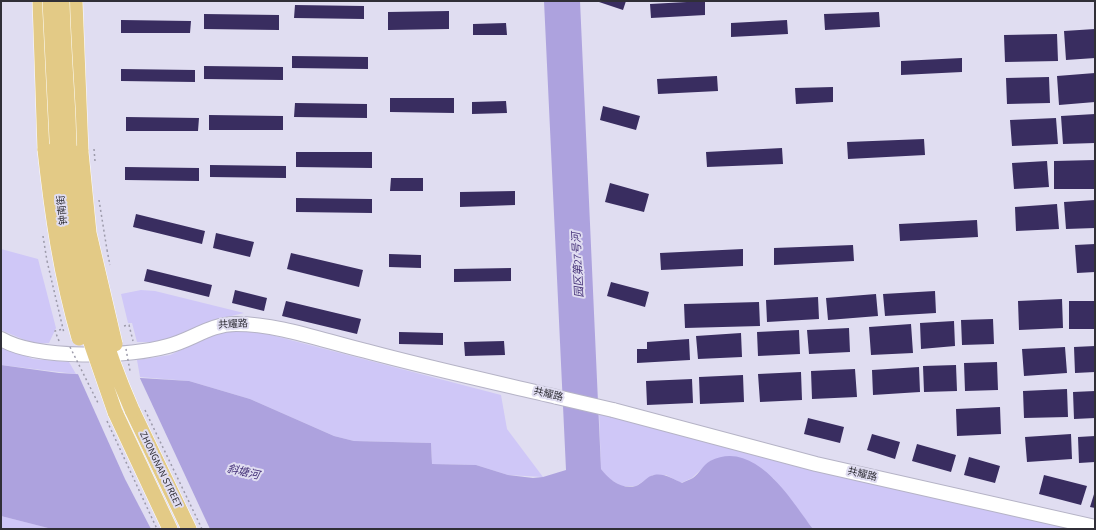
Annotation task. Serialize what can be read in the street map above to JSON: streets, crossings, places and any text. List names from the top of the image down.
{
  "streets": {
    "main road": ["钟南街", "ZHONGNAN STREET"],
    "street": ["共耀路"]
  },
  "crossings": [
    ["钟南街", "ZHONGNAN STREET"]
  ],
  "water": ["园区第27号河", "斜塘河"]
}
